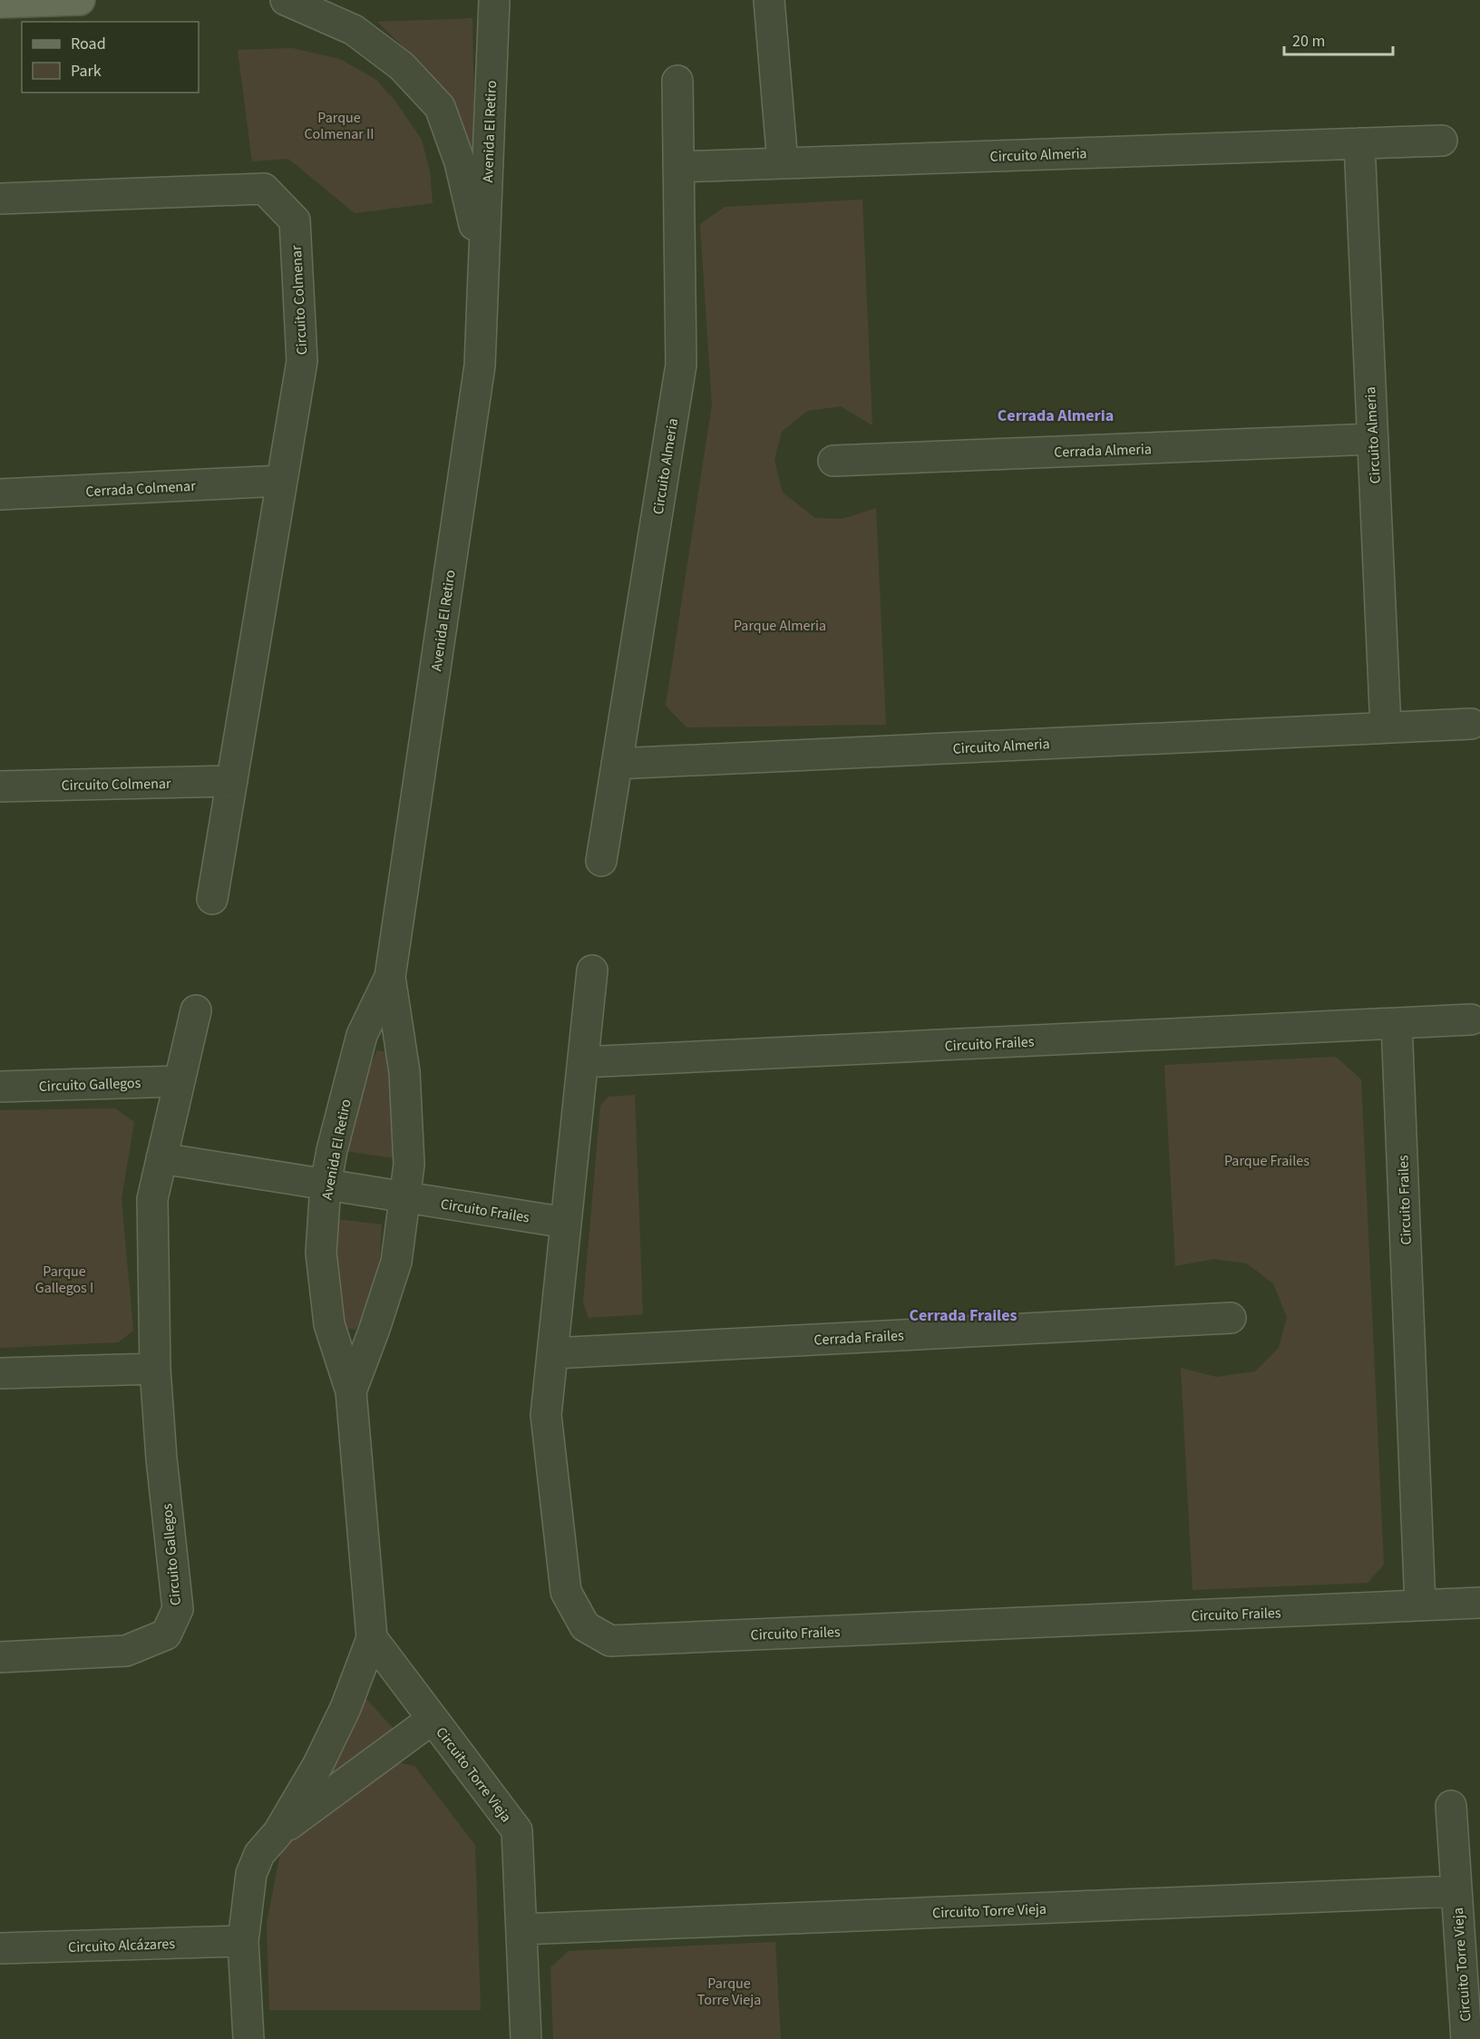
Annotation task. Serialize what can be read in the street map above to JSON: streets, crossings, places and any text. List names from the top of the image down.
{
  "streets": {
    "street": [
      "Avenida El Retiro",
      "Circuito Almeria",
      "Circuito Colmenar",
      "Cerrada Almeria",
      "Cerrada Colmenar",
      "Circuito Frailes",
      "Circuito Gallegos",
      "Cerrada Frailes",
      "Circuito Torre Vieja",
      "Circuito Alcázares"
    ]
  },
  "crossings": [
    ["Avenida El Retiro", "Circuito Frailes"],
    ["Avenida El Retiro", "Circuito Torre Vieja"],
    ["Circuito Almeria", "Cerrada Almeria"],
    ["Circuito Colmenar", "Cerrada Colmenar"],
    ["Circuito Frailes", "Cerrada Frailes"]
  ],
  "districts": ["Cerrada Almeria", "Cerrada Frailes"],
  "parks": [
    "Parque Colmenar II",
    "Parque Almeria",
    "Parque Frailes",
    "Parque Gallegos I",
    "Parque Torre Vieja"
  ],
  "legend": ["Road", "Park"],
  "scale_bar": "20 m"
}
